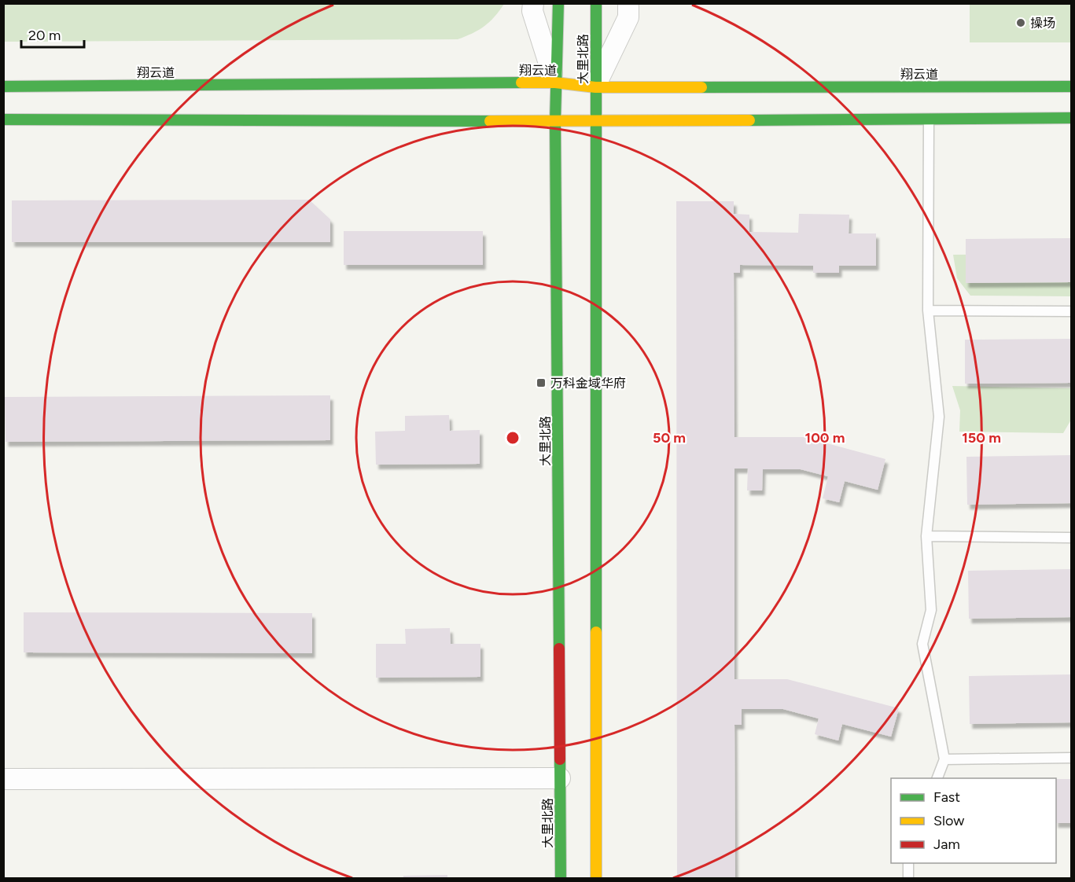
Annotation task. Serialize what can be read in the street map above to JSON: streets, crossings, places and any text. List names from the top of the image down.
{
  "streets": {
    "main road": ["大里北路", "翔云道"]
  },
  "crossings": [
    ["大里北路", "翔云道"]
  ],
  "places": {
    "other": ["操场"],
    "transit": ["万科金域华府"]
  },
  "legend": ["Fast", "Slow", "Jam"],
  "scale_bar": "20 m",
  "rings": ["50 m", "100 m", "150 m"]
}
